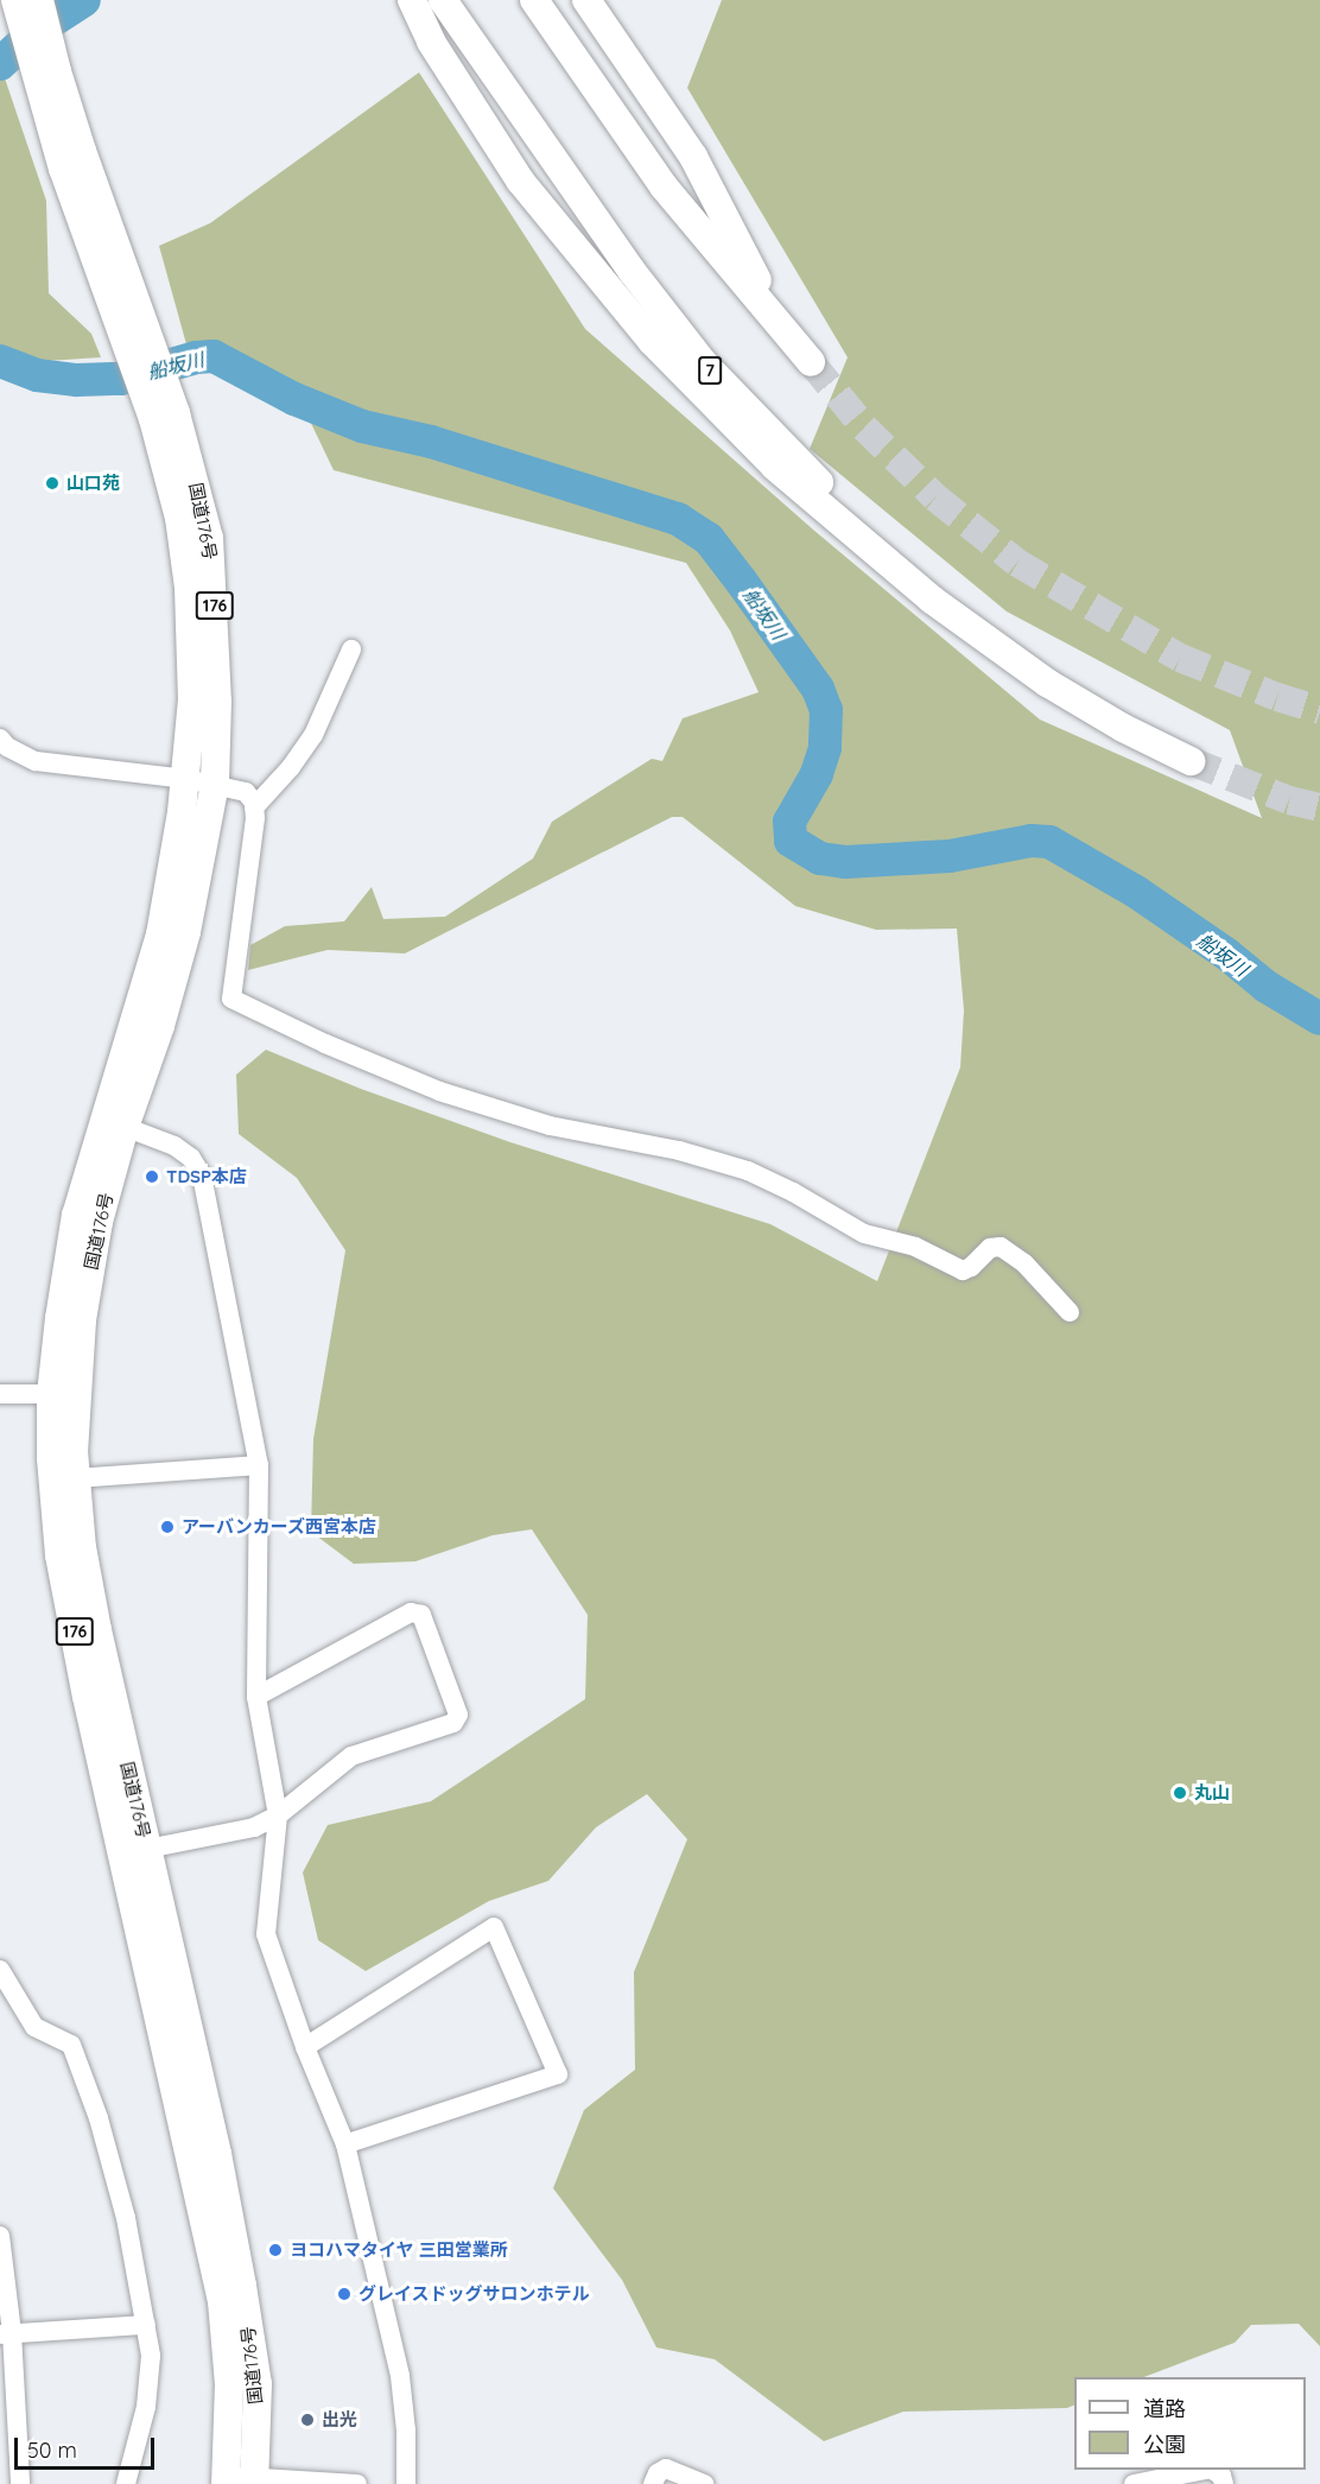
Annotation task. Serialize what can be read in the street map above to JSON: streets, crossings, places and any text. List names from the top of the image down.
{
  "streets": {
    "highway": ["7", "国道176号", "176"]
  },
  "water": ["船坂川"],
  "places": [
    "山口苑",
    "TDSP本店",
    "アーバンカーズ西宮本店",
    "丸山",
    "ヨコハマタイヤ 三田営業所",
    "グレイスドッグサロンホテル",
    "出光"
  ],
  "legend": ["道路", "公園"],
  "scale_bar": "50 m"
}
